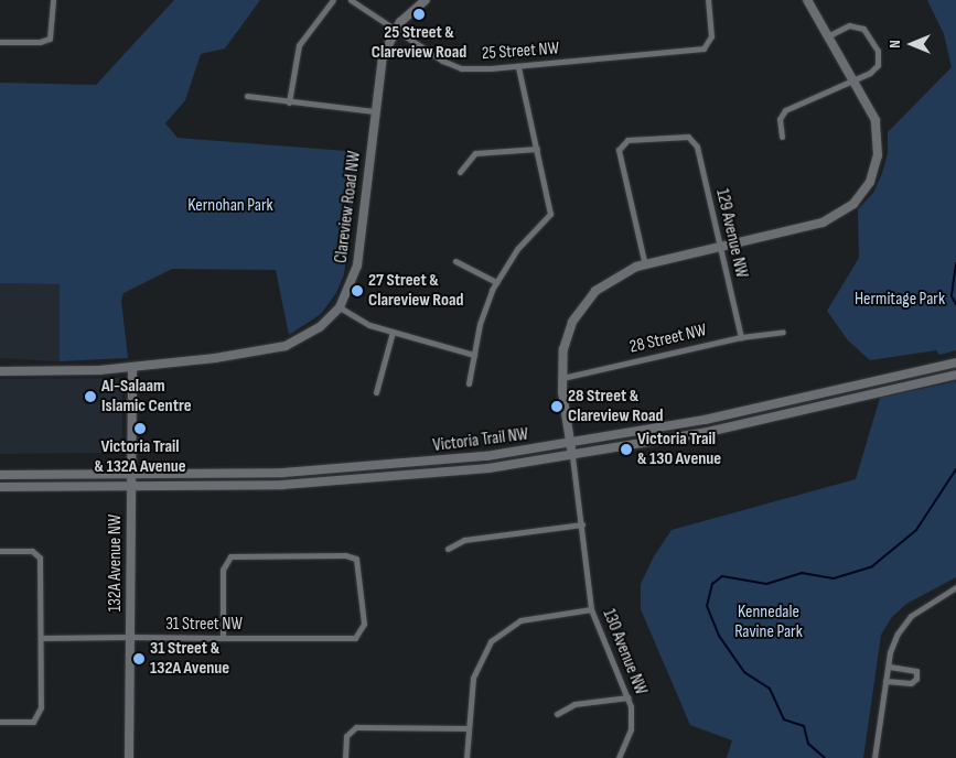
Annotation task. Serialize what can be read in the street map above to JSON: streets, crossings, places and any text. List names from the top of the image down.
{
  "streets": {
    "main road": ["Clareview Road NW", "Victoria Trail NW", "132A Avenue NW"],
    "street": [
      "25 Street NW",
      "129 Avenue NW",
      "28 Street NW",
      "31 Street NW",
      "130 Avenue NW"
    ]
  },
  "crossings": [
    ["25 Street NW", "Clareview Road NW"],
    ["Clareview Road NW", "132A Avenue NW"],
    ["129 Avenue NW", "28 Street NW"],
    ["Victoria Trail NW", "132A Avenue NW"],
    ["Victoria Trail NW", "130 Avenue NW"],
    ["132A Avenue NW", "31 Street NW"]
  ],
  "parks": ["Kernohan Park", "Hermitage Park", "Kennedale Ravine Park"],
  "places": [
    "25 Street & Clareview Road",
    "27 Street & Clareview Road",
    "Al-Salaam Islamic Centre",
    "28 Street & Clareview Road",
    "Victoria Trail & 132A Avenue",
    "Victoria Trail & 130 Avenue",
    "31 Street & 132A Avenue"
  ],
  "north": "left"
}
